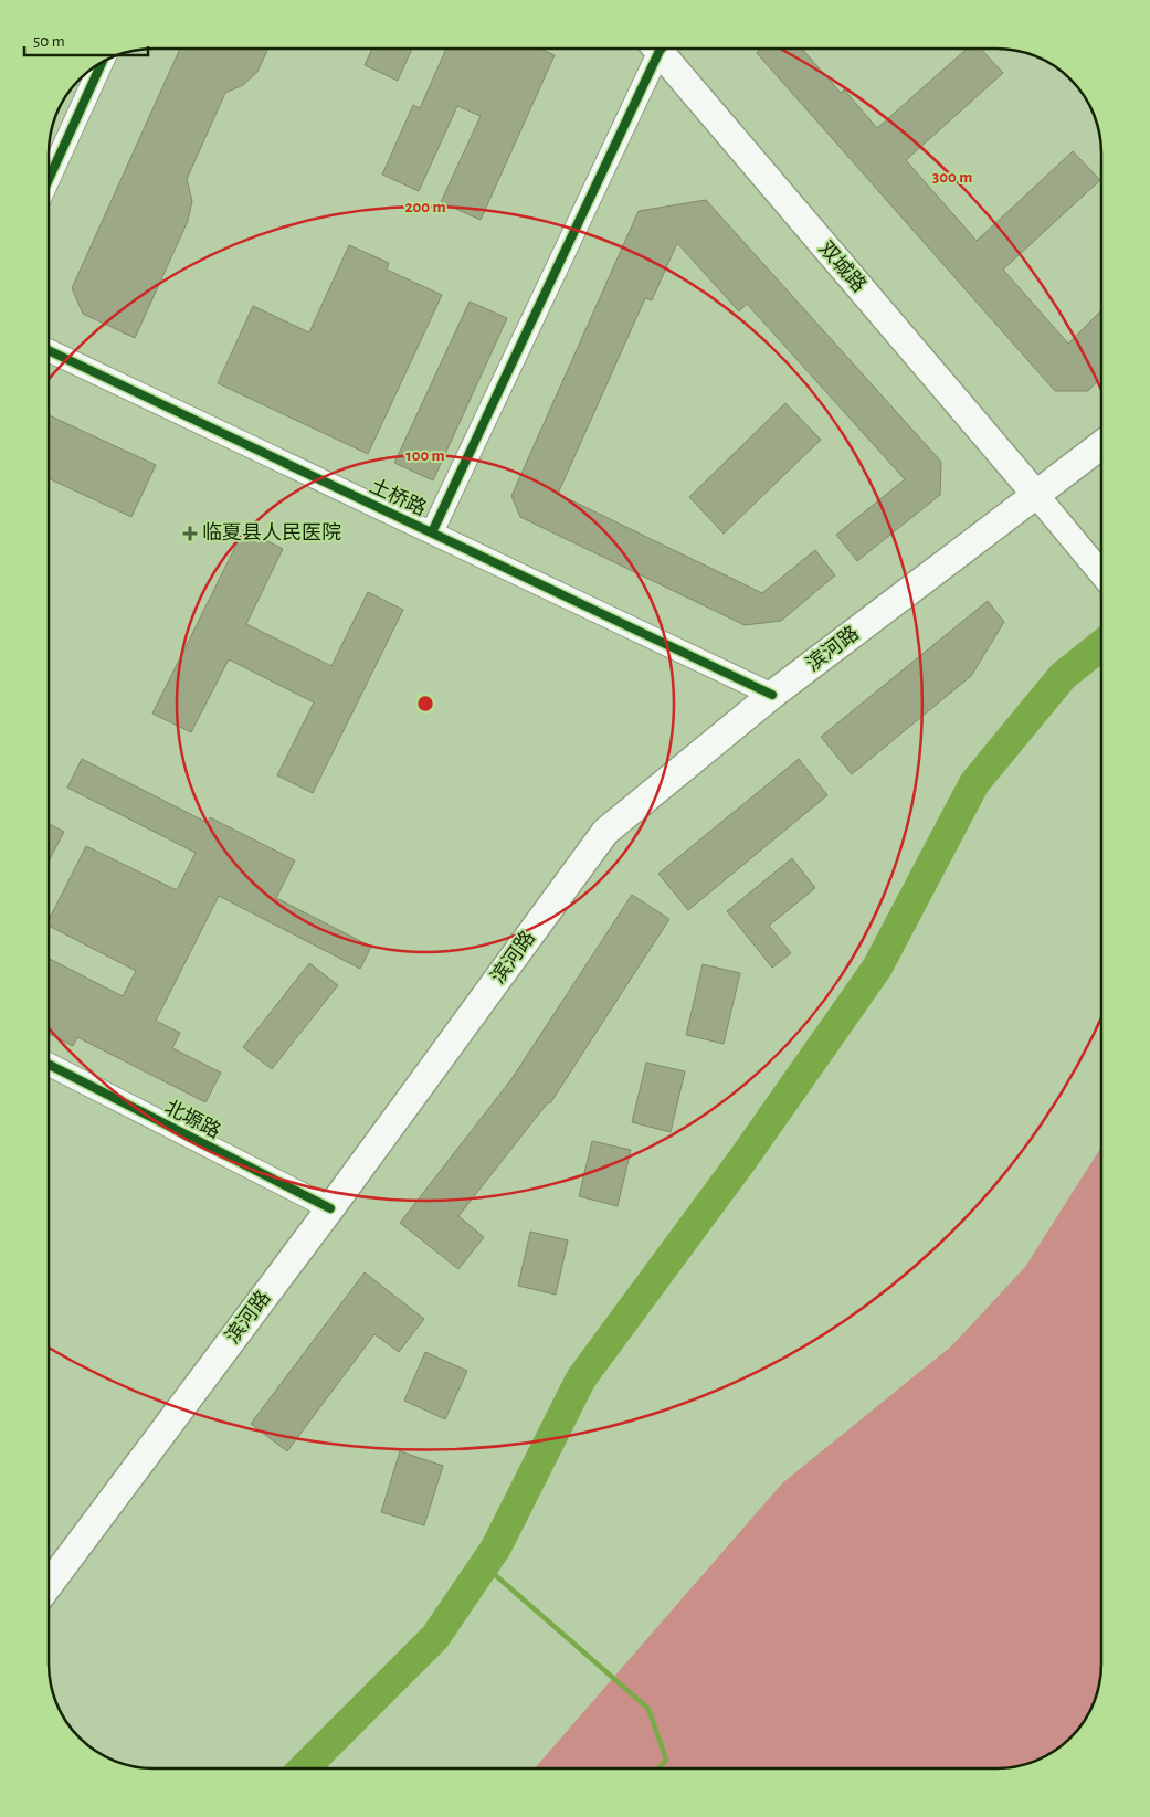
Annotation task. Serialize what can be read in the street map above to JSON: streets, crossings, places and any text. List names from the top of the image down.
{
  "streets": {
    "main road": ["双城路", "滨河路"],
    "street": ["土桥路", "北塬路"]
  },
  "crossings": [
    ["双城路", "滨河路"],
    ["土桥路", "滨河路"],
    ["滨河路", "北塬路"]
  ],
  "places": {
    "health": ["临夏县人民医院"]
  },
  "scale_bar": "50 m",
  "rings": ["300 m", "200 m", "100 m"]
}
